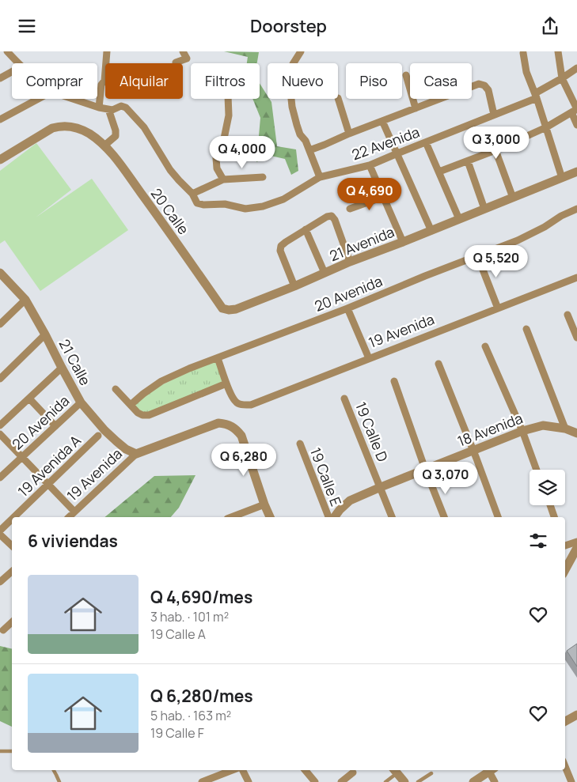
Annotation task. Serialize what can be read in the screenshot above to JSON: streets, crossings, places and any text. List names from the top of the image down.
{
  "streets": {
    "street": [
      "22 Avenida",
      "20 Calle",
      "21 Avenida",
      "20 Avenida",
      "19 Avenida",
      "21 Calle",
      "18 Avenida",
      "19 Calle D",
      "19 Avenida A",
      "19 Calle E"
    ]
  },
  "crossings": [
    ["20 Calle", "21 Avenida"],
    ["20 Avenida", "21 Calle"],
    ["19 Avenida", "21 Calle"],
    ["18 Avenida", "19 Calle D"]
  ],
  "page": {
    "header": "Doorstep",
    "chip": [
      "Comprar",
      "Alquilar",
      "Filtros",
      "Nuevo",
      "Piso",
      "Casa"
    ],
    "price": [
      "Q 3,000",
      "Q 4,000",
      "Q 4,690",
      "Q 5,520",
      "Q 6,280",
      "Q 3,070"
    ],
    "heading": "6 viviendas",
    "list": [
      {
        "name": "Q 4,690/mes",
        "note": "3 hab. · 101 m² · 19 Calle A"
      },
      {
        "name": "Q 6,280/mes",
        "note": "5 hab. · 163 m² · 19 Calle F"
      }
    ]
  }
}
